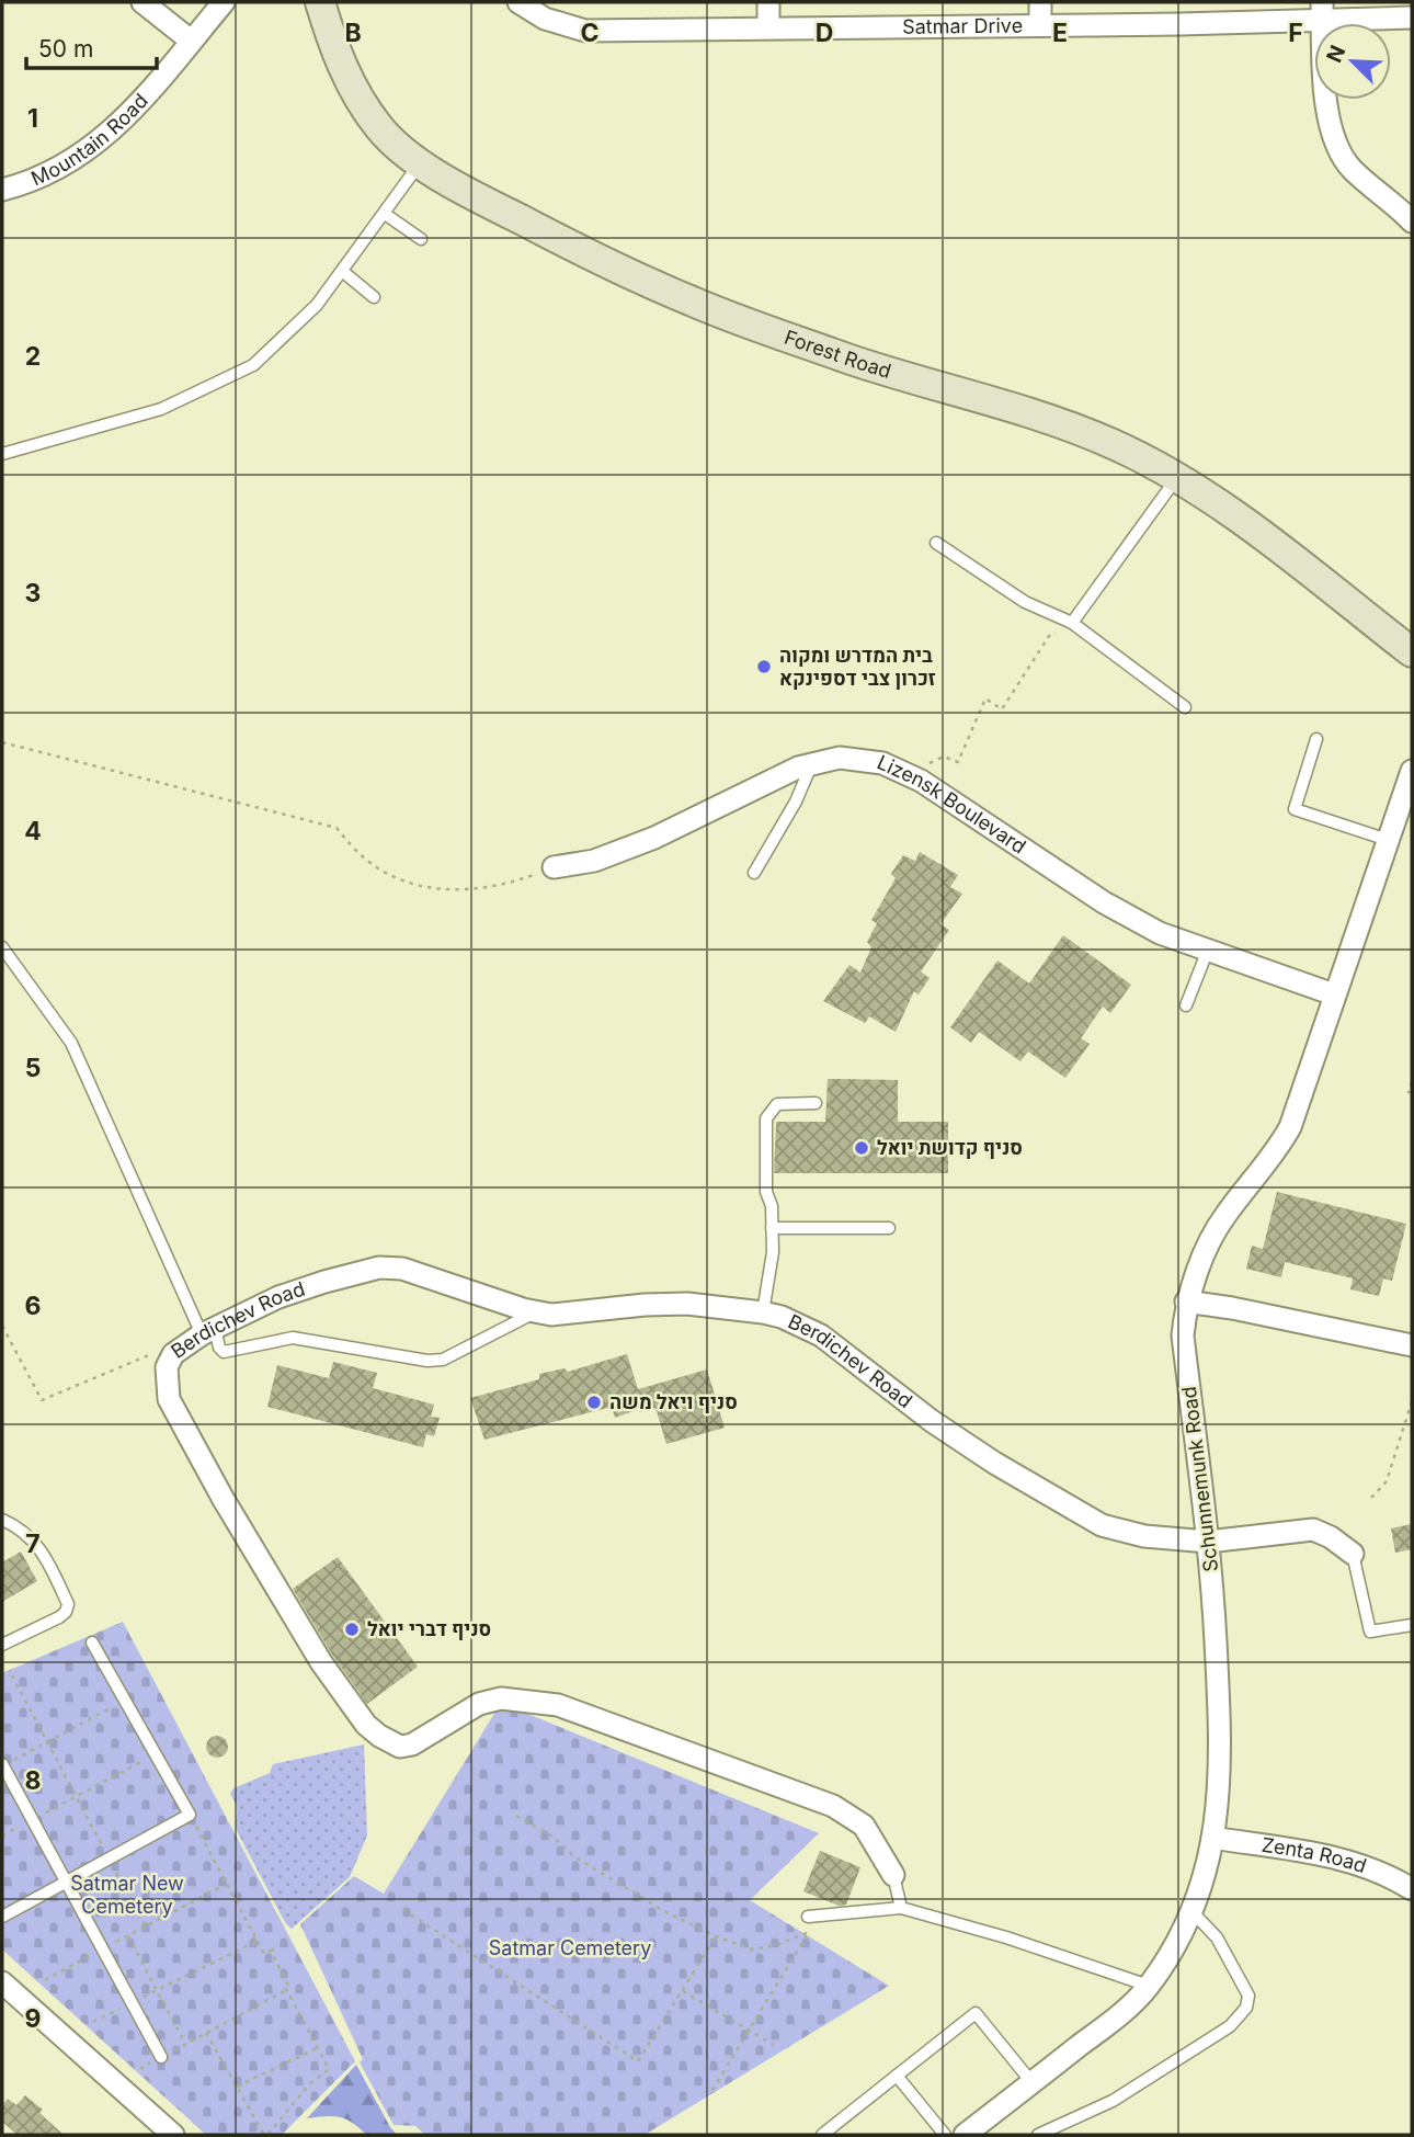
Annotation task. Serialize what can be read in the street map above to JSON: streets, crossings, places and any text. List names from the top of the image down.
{
  "streets": {
    "street": [
      "Satmar Drive",
      "Mountain Road",
      "Forest Road",
      "Lizensk Boulevard",
      "Berdichev Road",
      "Schunnemunk Road",
      "Zenta Road"
    ]
  },
  "crossings": [
    ["Lizensk Boulevard", "Schunnemunk Road"],
    ["Berdichev Road", "Schunnemunk Road"],
    ["Schunnemunk Road", "Zenta Road"]
  ],
  "parks": ["Satmar New Cemetery", "Satmar Cemetery"],
  "places": [
    "בית המדרש ומקוה זכרון צבי דספינקא",
    "סניף קדושת יואל",
    "סניף ויאל משה",
    "סניף דברי יואל"
  ],
  "scale_bar": "50 m",
  "north": "top left",
  "grid": {
    "columns": [
      "B",
      "C",
      "D",
      "E",
      "F"
    ],
    "rows": [
      "1",
      "2",
      "3",
      "4",
      "5",
      "6",
      "7",
      "8",
      "9"
    ]
  }
}
